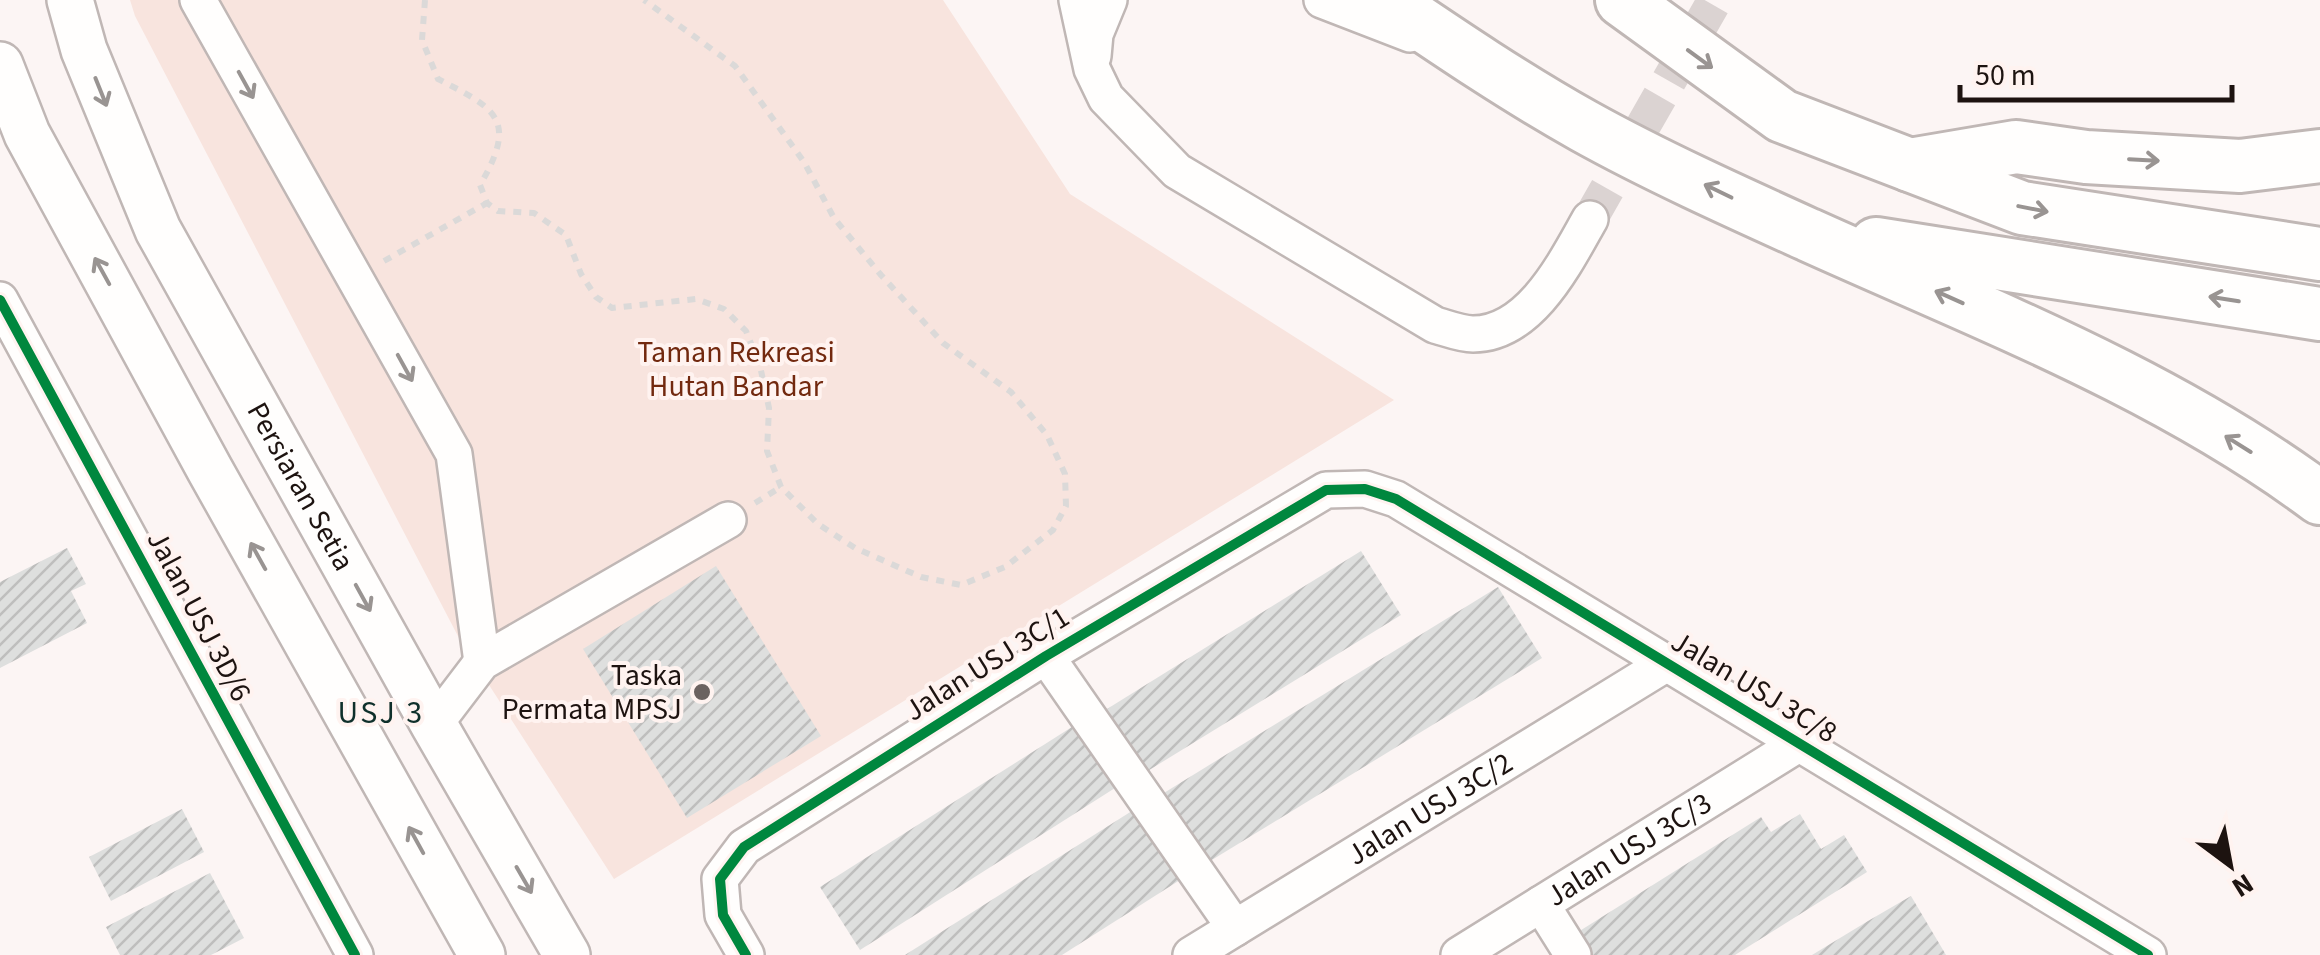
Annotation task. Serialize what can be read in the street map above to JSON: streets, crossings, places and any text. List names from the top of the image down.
{
  "streets": {
    "main road": ["Persiaran Setia"],
    "street": [
      "Jalan USJ 3D/6",
      "Jalan USJ 3C/1",
      "Jalan USJ 3C/8",
      "Jalan USJ 3C/2",
      "Jalan USJ 3C/3"
    ]
  },
  "crossings": [
    ["Jalan USJ 3C/1", "Jalan USJ 3C/8"],
    ["Jalan USJ 3C/8", "Jalan USJ 3C/2"],
    ["Jalan USJ 3C/8", "Jalan USJ 3C/3"]
  ],
  "districts": ["USJ 3"],
  "parks": ["Taman Rekreasi Hutan Bandar"],
  "places": ["Taska Permata MPSJ"],
  "scale_bar": "50 m",
  "north": "bottom right"
}
